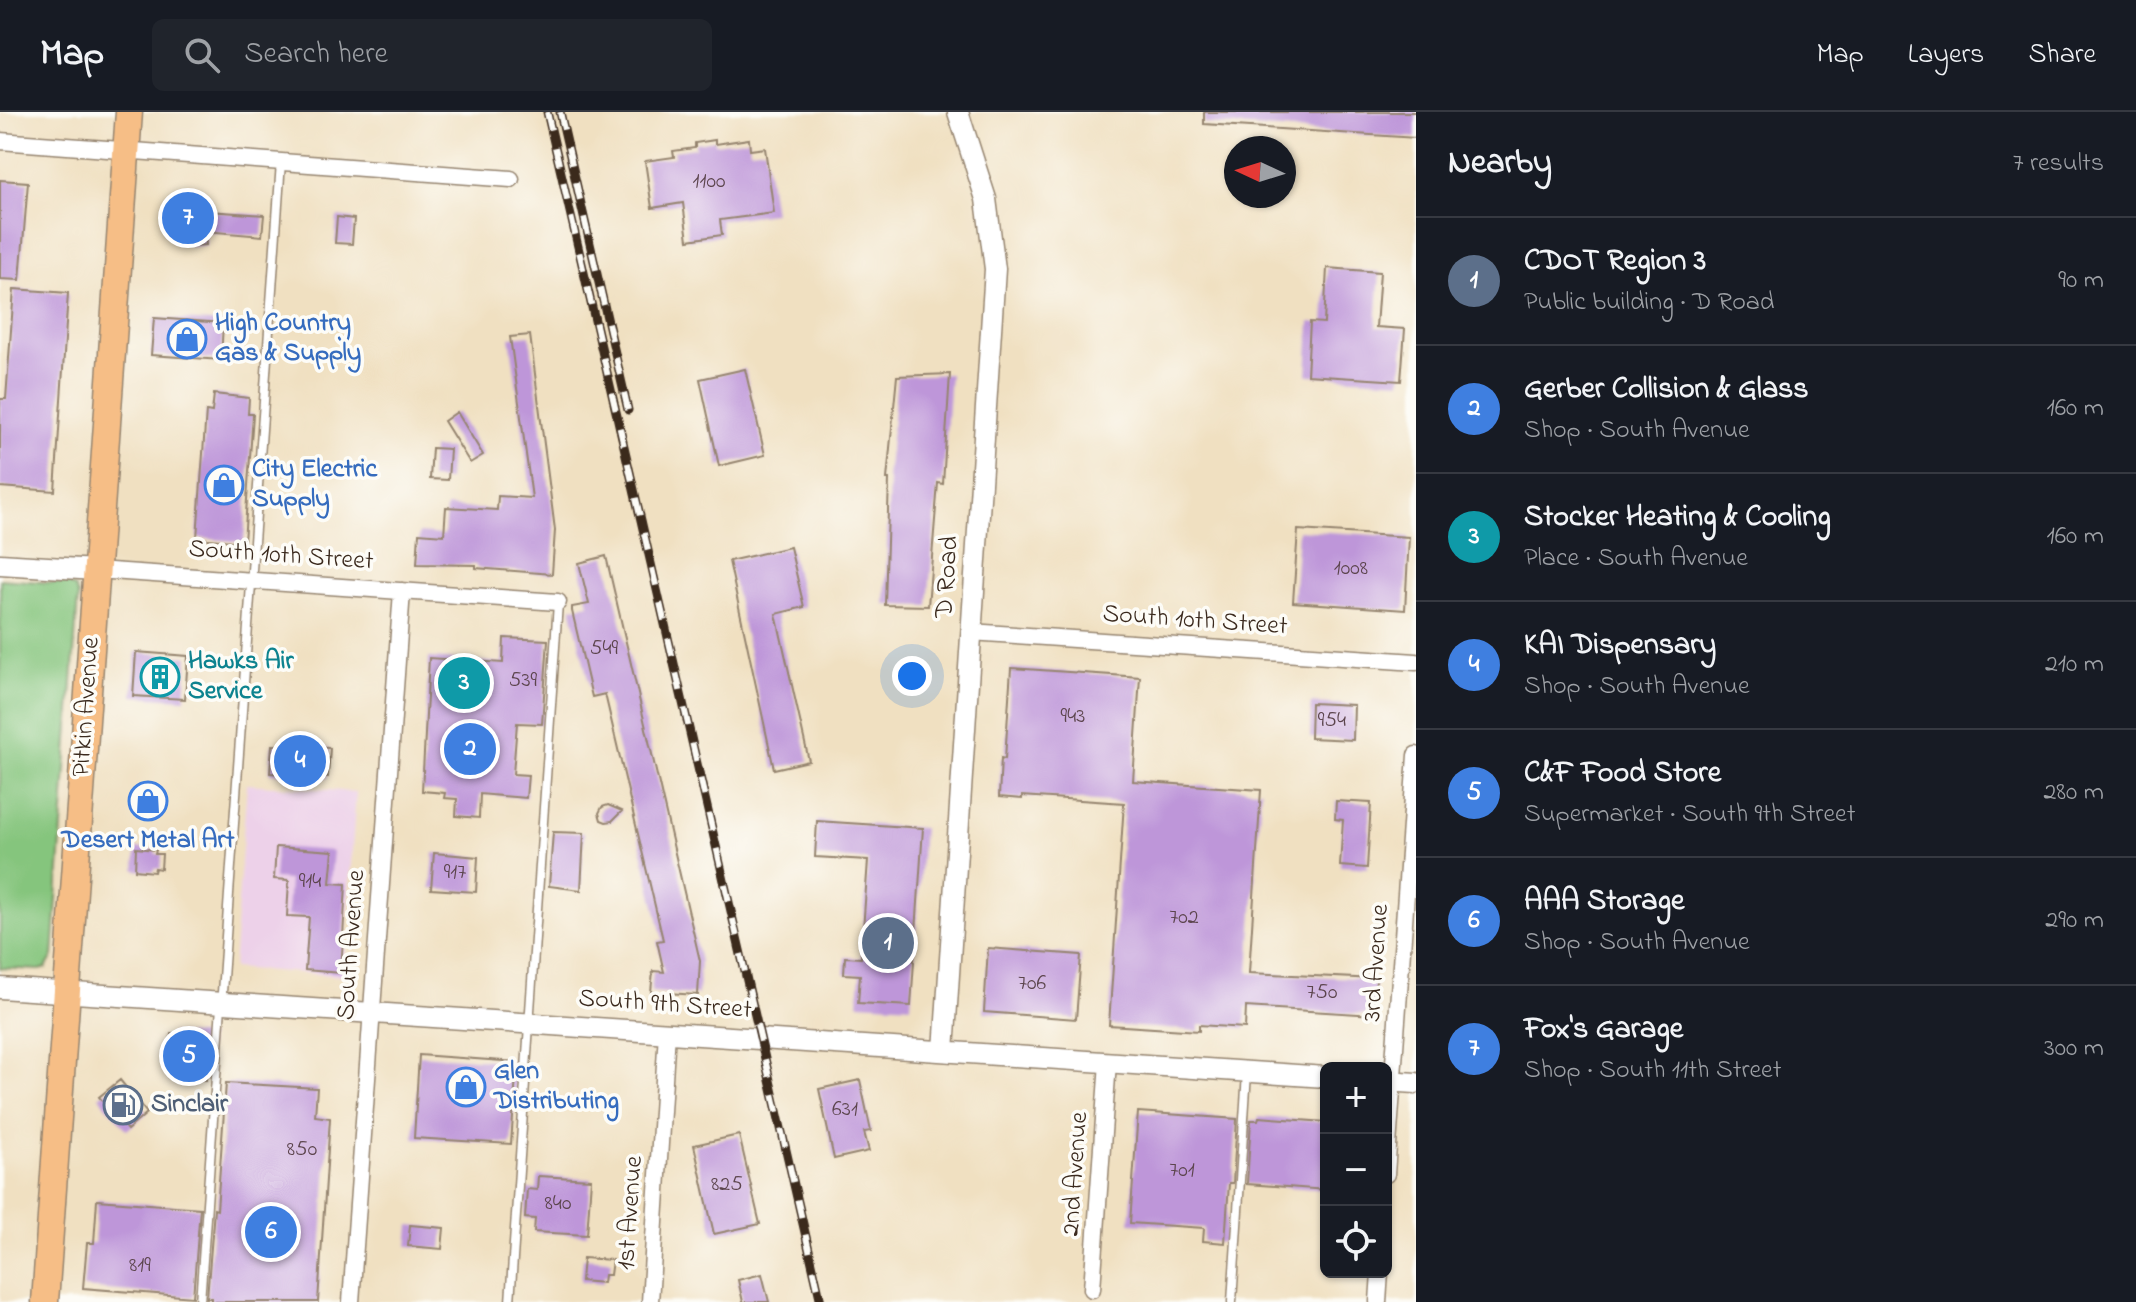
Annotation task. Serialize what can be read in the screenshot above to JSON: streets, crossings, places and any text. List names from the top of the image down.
{
  "streets": {
    "main road": ["Pitkin Avenue"],
    "street": [
      "South 10th Street",
      "D Road",
      "South Avenue",
      "3rd Avenue",
      "South 9th Street",
      "2nd Avenue",
      "1st Avenue"
    ]
  },
  "crossings": [
    ["South 10th Street", "D Road"],
    ["South 10th Street", "Pitkin Avenue"],
    ["South 10th Street", "South Avenue"],
    ["D Road", "South 9th Street"],
    ["Pitkin Avenue", "South 9th Street"],
    ["South Avenue", "South 9th Street"],
    ["South 9th Street", "2nd Avenue"],
    ["South 9th Street", "1st Avenue"]
  ],
  "places": {
    "shop": [
      "High Country Gas & Supply",
      "City Electric Supply",
      "Desert Metal Art",
      "Glen Distributing"
    ],
    "building": ["Hawks Air Service"],
    "fuel station": ["Sinclair"]
  },
  "house_numbers": [
    "1100",
    "1008",
    "549",
    "539",
    "943",
    "954",
    "917",
    "914",
    "702",
    "706",
    "750",
    "631",
    "850",
    "701",
    "825",
    "840",
    "819"
  ],
  "north": "left",
  "page": {
    "header": "Map",
    "search": "Search here",
    "nav": ["Map", "Layers", "Share"],
    "heading": ["Nearby", "7 results"],
    "pins": [
      "7",
      "3",
      "2",
      "4",
      "1",
      "5",
      "6"
    ],
    "list": [
      {
        "mark": "1",
        "name": "CDOT Region 3",
        "note": "Public building · D Road",
        "value": "90 m"
      },
      {
        "mark": "2",
        "name": "Gerber Collision & Glass",
        "note": "Shop · South Avenue",
        "value": "160 m"
      },
      {
        "mark": "3",
        "name": "Stocker Heating & Cooling",
        "note": "Place · South Avenue",
        "value": "160 m"
      },
      {
        "mark": "4",
        "name": "KAI Dispensary",
        "note": "Shop · South Avenue",
        "value": "210 m"
      },
      {
        "mark": "5",
        "name": "C&F Food Store",
        "note": "Supermarket · South 9th Street",
        "value": "280 m"
      },
      {
        "mark": "6",
        "name": "AAA Storage",
        "note": "Shop · South Avenue",
        "value": "290 m"
      },
      {
        "mark": "7",
        "name": "Fox's Garage",
        "note": "Shop · South 11th Street",
        "value": "300 m"
      }
    ],
    "map_buttons": ["+", "−"]
  }
}
